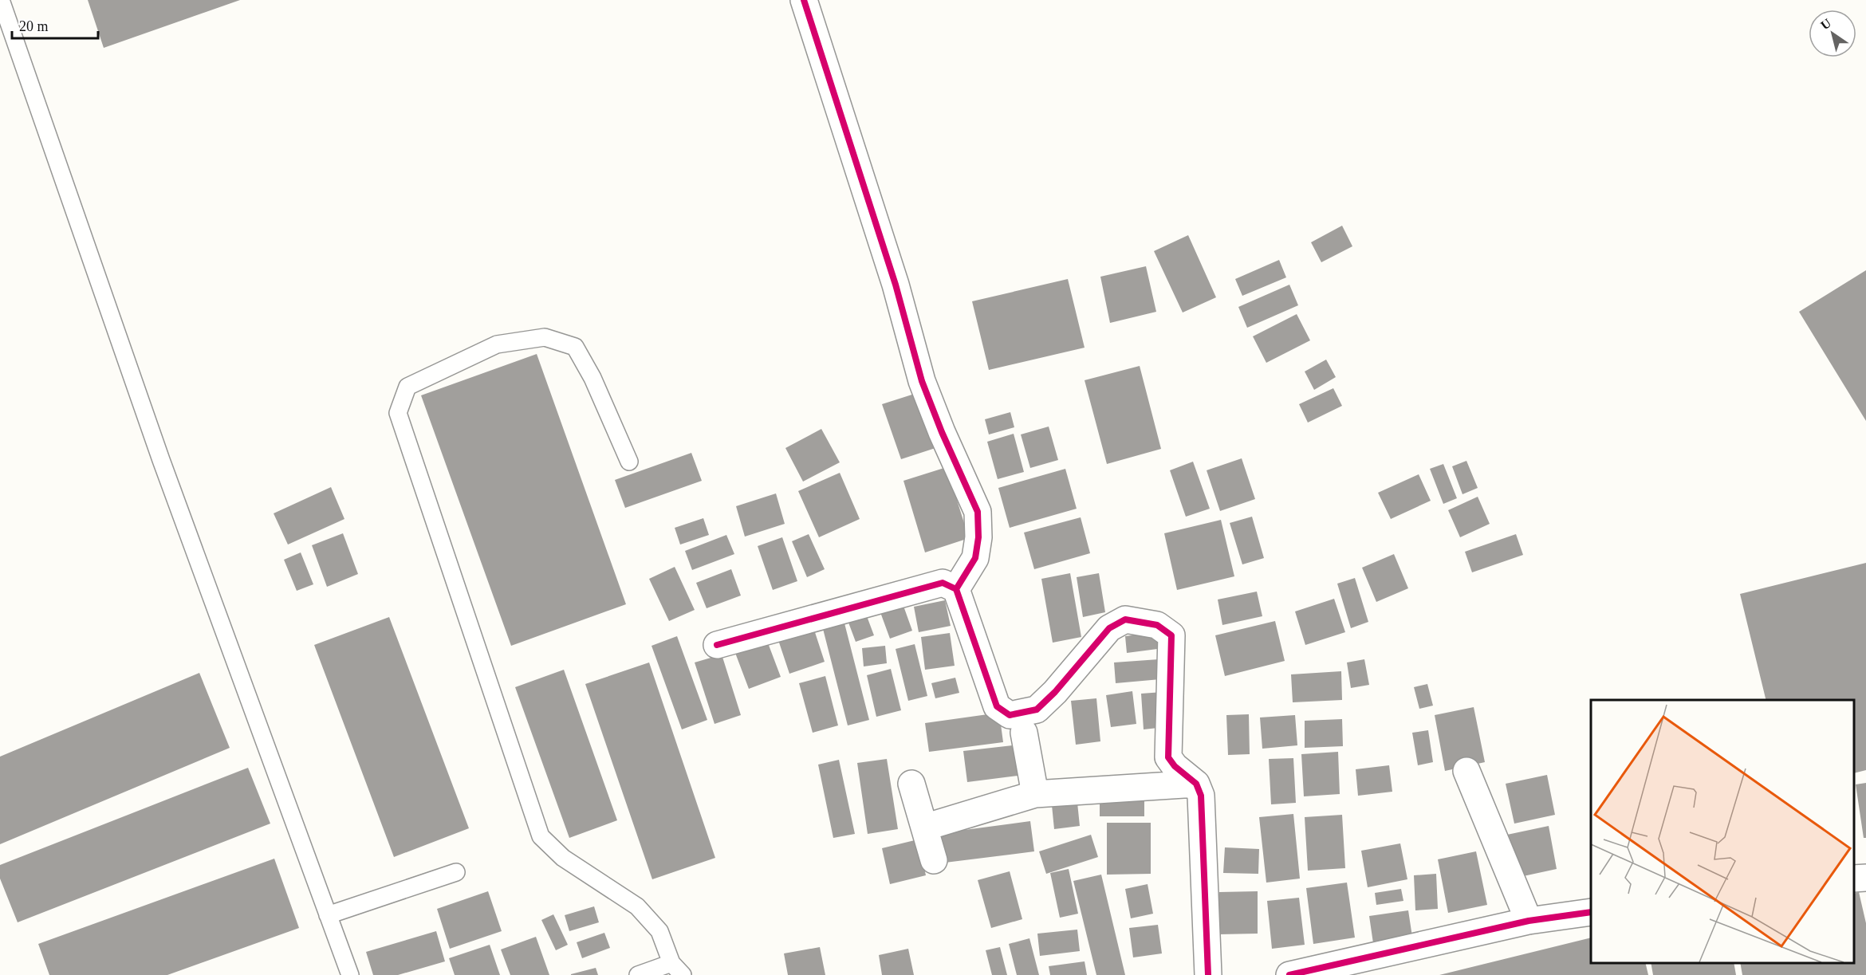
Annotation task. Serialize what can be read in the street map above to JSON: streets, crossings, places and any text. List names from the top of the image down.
{
  "scale_bar": "20 m",
  "north": "top left"
}
